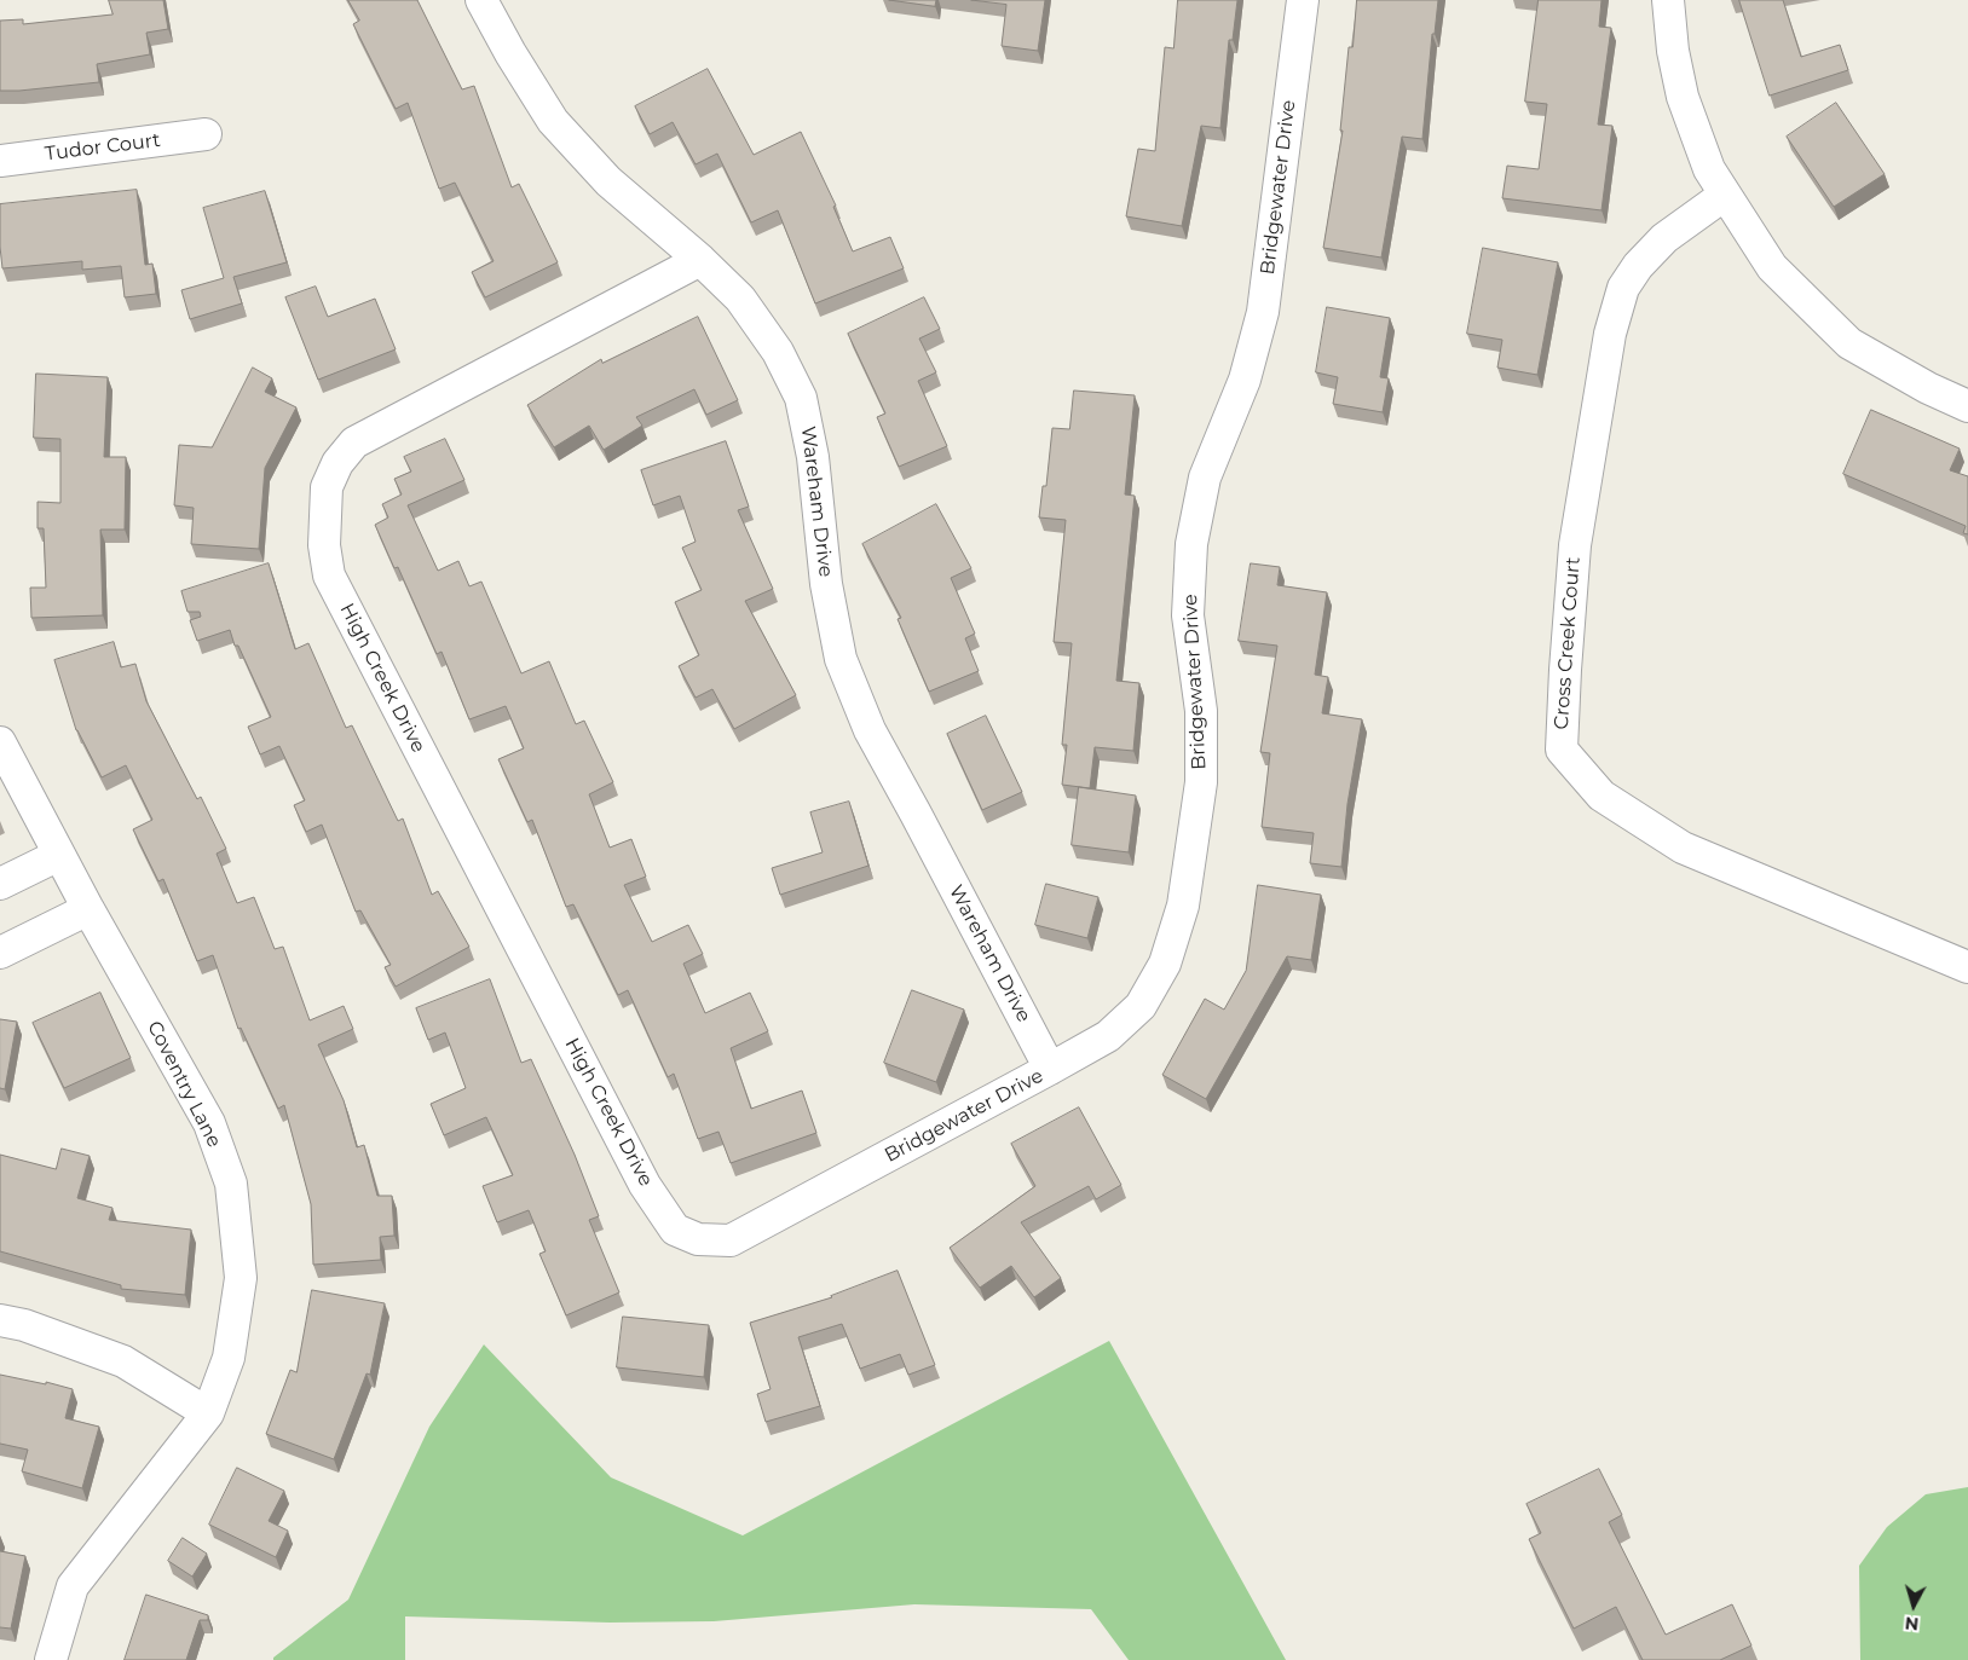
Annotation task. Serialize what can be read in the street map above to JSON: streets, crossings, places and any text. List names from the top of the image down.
{
  "streets": {
    "street": [
      "Tudor Court",
      "Bridgewater Drive",
      "Wareham Drive",
      "Cross Creek Court",
      "High Creek Drive",
      "Coventry Lane"
    ]
  },
  "crossings": [
    ["Bridgewater Drive", "Wareham Drive"],
    ["Bridgewater Drive", "High Creek Drive"],
    ["Wareham Drive", "High Creek Drive"]
  ],
  "north": "bottom"
}
